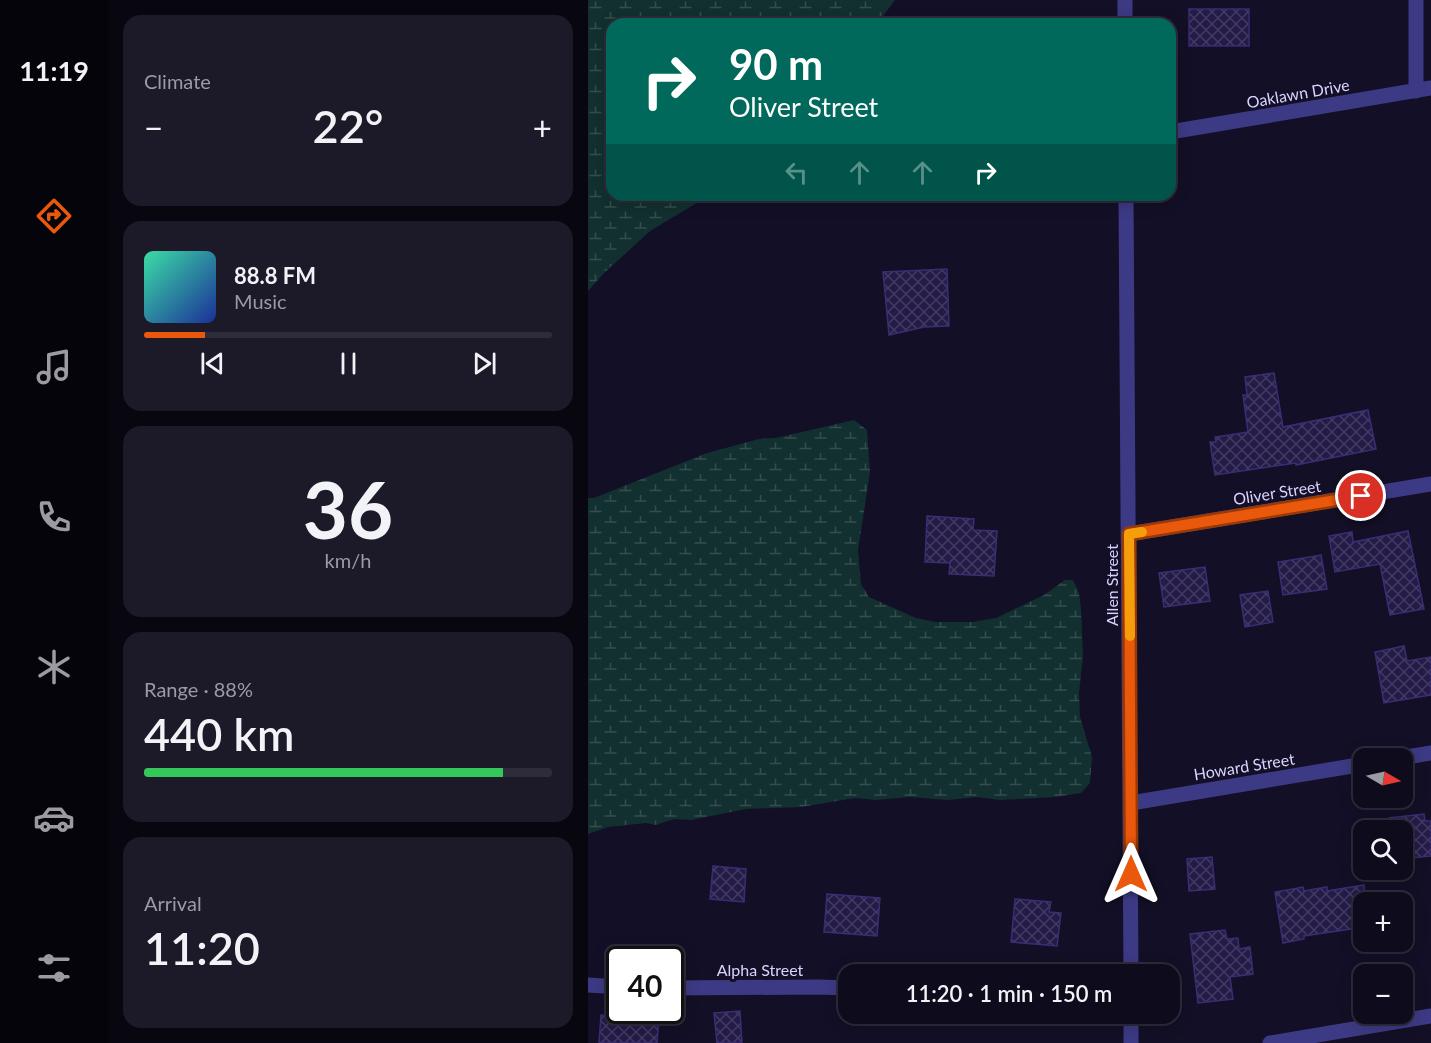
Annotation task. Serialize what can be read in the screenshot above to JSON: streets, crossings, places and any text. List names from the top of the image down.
{
  "streets": {
    "street": [
      "Oaklawn Drive",
      "Oliver Street",
      "Allen Street",
      "Howard Street",
      "Alpha Street"
    ]
  },
  "crossings": [
    ["Oliver Street", "Allen Street"],
    ["Allen Street", "Howard Street"]
  ],
  "north": "right",
  "page": {
    "tabs": "11:19",
    "tile": [
      "Climate",
      ["36", "km/h"],
      ["Range · 88%", "440 km"],
      ["Arrival", "11:20"]
    ],
    "turn": ["90 m", "Oliver Street"],
    "heat": ["−", "22°", "+"],
    "song": ["88.8 FM", "Music"],
    "map_buttons": ["+", "−"],
    "limit": "40",
    "trip": "11:20 · 1 min · 150 m"
  }
}
